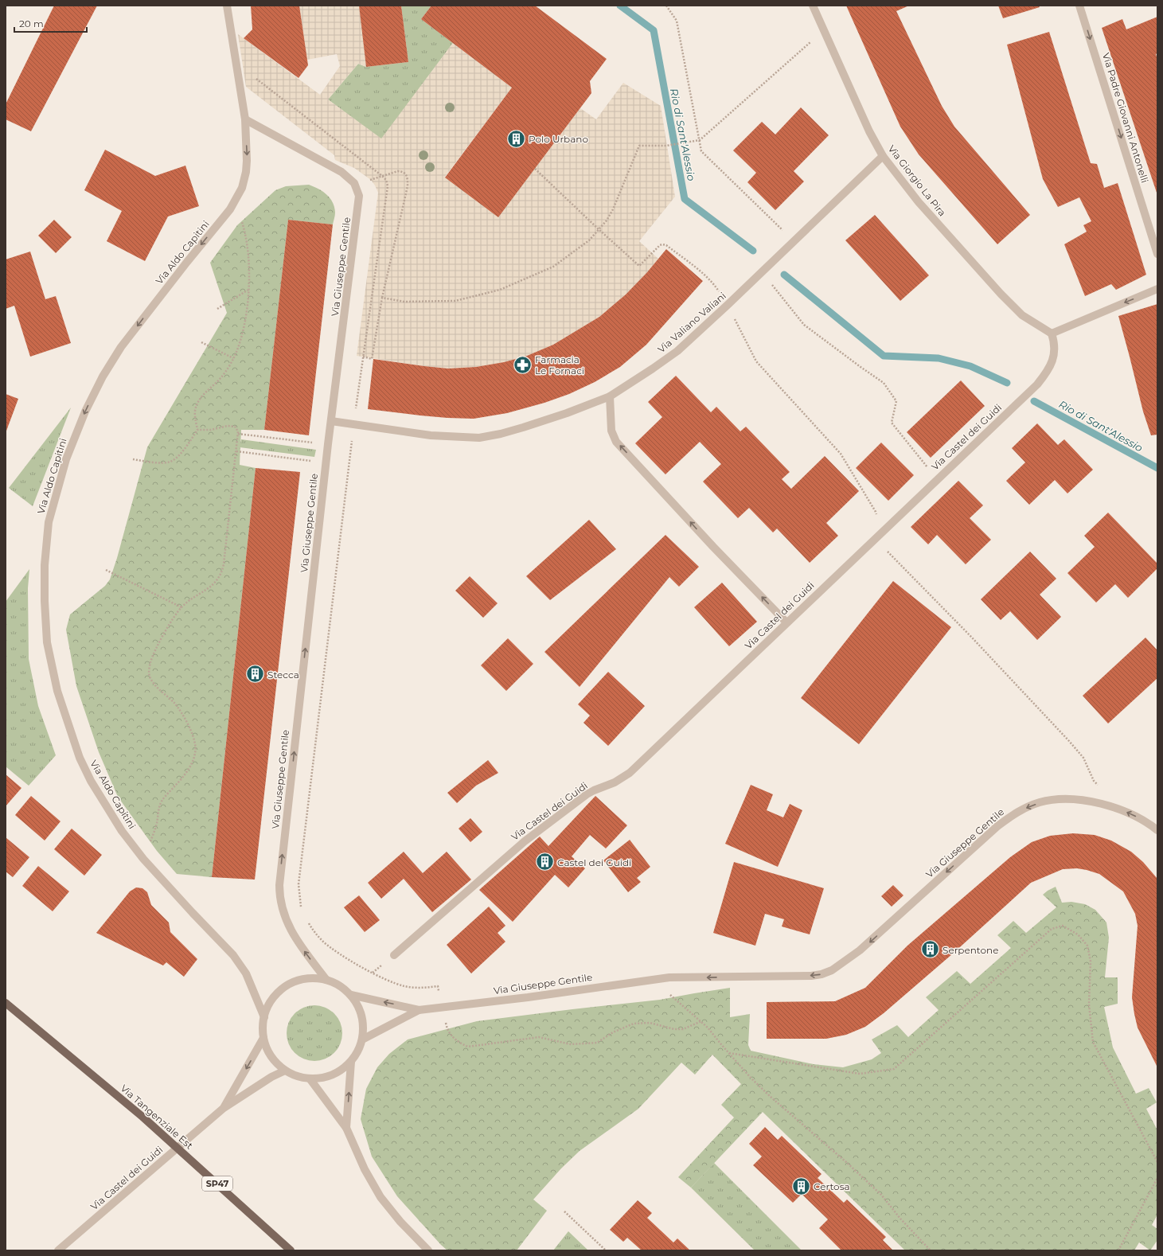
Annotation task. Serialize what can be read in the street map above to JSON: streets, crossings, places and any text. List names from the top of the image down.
{
  "streets": {
    "main road": ["Via Tangenziale Est", "SP47"],
    "street": [
      "Via Padre Giovanni Antonelli",
      "Via Giorgio La Pira",
      "Via Aldo Capitini",
      "Via Giuseppe Gentile",
      "Via Valiano Valiani",
      "Via Castel dei Guidi"
    ]
  },
  "crossings": [
    ["Via Giorgio La Pira", "Via Valiano Valiani"],
    ["Via Giorgio La Pira", "Via Castel dei Guidi"],
    ["Via Aldo Capitini", "Via Giuseppe Gentile"],
    ["Via Aldo Capitini", "Via Castel dei Guidi"],
    ["Via Giuseppe Gentile", "Via Valiano Valiani"],
    ["Via Giuseppe Gentile", "Via Castel dei Guidi"],
    ["Via Castel dei Guidi", "Via Tangenziale Est"]
  ],
  "one_way": ["Via Padre Giovanni Antonelli", "Via Aldo Capitini"],
  "water": ["Rio di Sant'Alessio"],
  "places": {
    "building": [
      "Polo Urbano",
      "Stecca",
      "Castel dei Guidi",
      "Serpentone",
      "Certosa"
    ],
    "pharmacy": ["Farmacia Le Fornaci"]
  },
  "scale_bar": "20 m"
}
